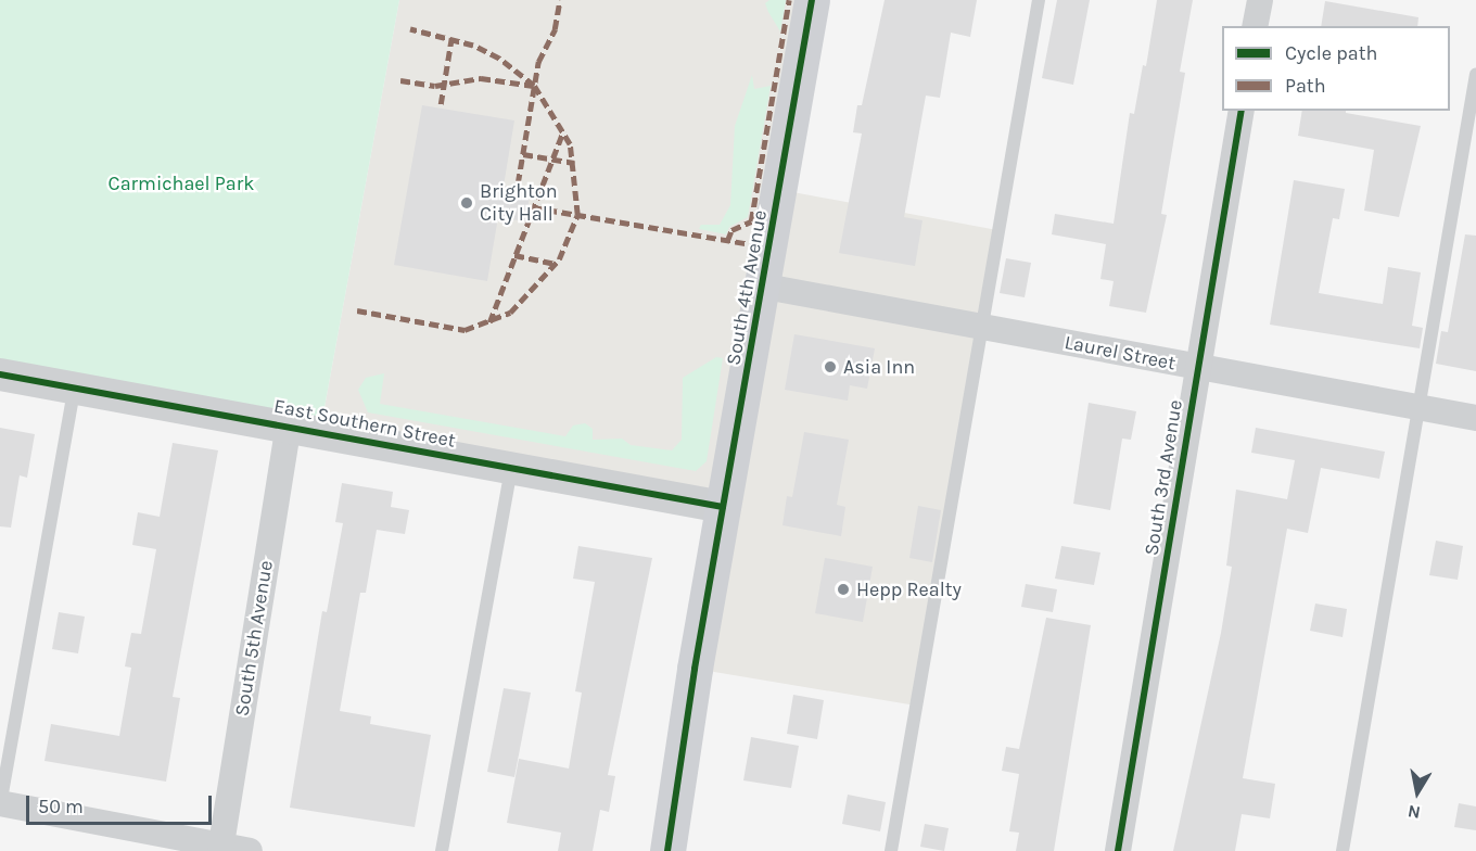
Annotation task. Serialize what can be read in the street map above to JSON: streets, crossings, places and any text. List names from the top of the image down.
{
  "streets": {
    "main road": ["South 4th Avenue"],
    "street": [
      "Laurel Street",
      "East Southern Street",
      "South 3rd Avenue",
      "South 5th Avenue"
    ]
  },
  "crossings": [
    ["South 4th Avenue", "Laurel Street"],
    ["South 4th Avenue", "East Southern Street"],
    ["Laurel Street", "South 3rd Avenue"],
    ["East Southern Street", "South 5th Avenue"]
  ],
  "parks": ["Carmichael Park"],
  "places": ["Brighton City Hall", "Asia Inn", "Hepp Realty"],
  "legend": ["Cycle path", "Path"],
  "scale_bar": "50 m",
  "north": "bottom"
}
